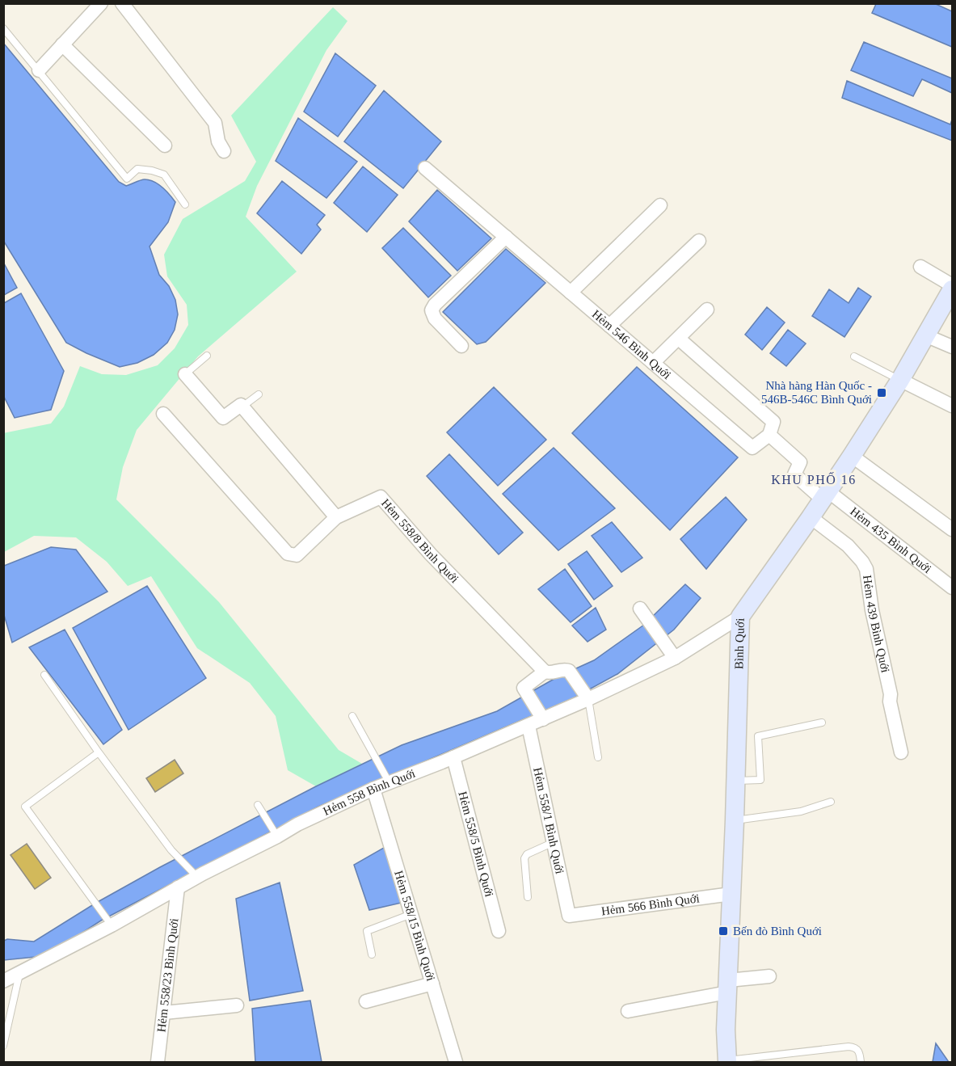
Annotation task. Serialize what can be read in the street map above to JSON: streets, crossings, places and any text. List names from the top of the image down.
{
  "streets": {
    "main road": ["Bình Quới"],
    "street": [
      "Hẻm 546 Bình Quới",
      "Hẻm 435 Bình Quới",
      "Hẻm 558/8 Bình Quới",
      "Hẻm 439 Bình Quới",
      "Hẻm 558 Bình Quới",
      "Hẻm 558/1 Bình Quới",
      "Hẻm 558/5 Bình Quới",
      "Hẻm 566 Bình Quới",
      "Hẻm 558/15 Bình Quới",
      "Hẻm 558/23 Bình Quới"
    ]
  },
  "crossings": [
    ["Hẻm 435 Bình Quới", "Bình Quới"],
    ["Hẻm 439 Bình Quới", "Bình Quới"],
    ["Bình Quới", "Hẻm 558 Bình Quới"],
    ["Bình Quới", "Hẻm 566 Bình Quới"],
    ["Hẻm 558 Bình Quới", "Hẻm 558/1 Bình Quới"],
    ["Hẻm 558 Bình Quới", "Hẻm 558/5 Bình Quới"],
    ["Hẻm 558 Bình Quới", "Hẻm 558/15 Bình Quới"],
    ["Hẻm 558 Bình Quới", "Hẻm 558/23 Bình Quới"],
    ["Hẻm 558/1 Bình Quới", "Hẻm 566 Bình Quới"]
  ],
  "districts": ["KHU PHỐ 16"],
  "places": {
    "transit": ["Nhà hàng Hàn Quốc - 546B-546C Bình Quới", "Bến đò Bình Quới"]
  }
}
